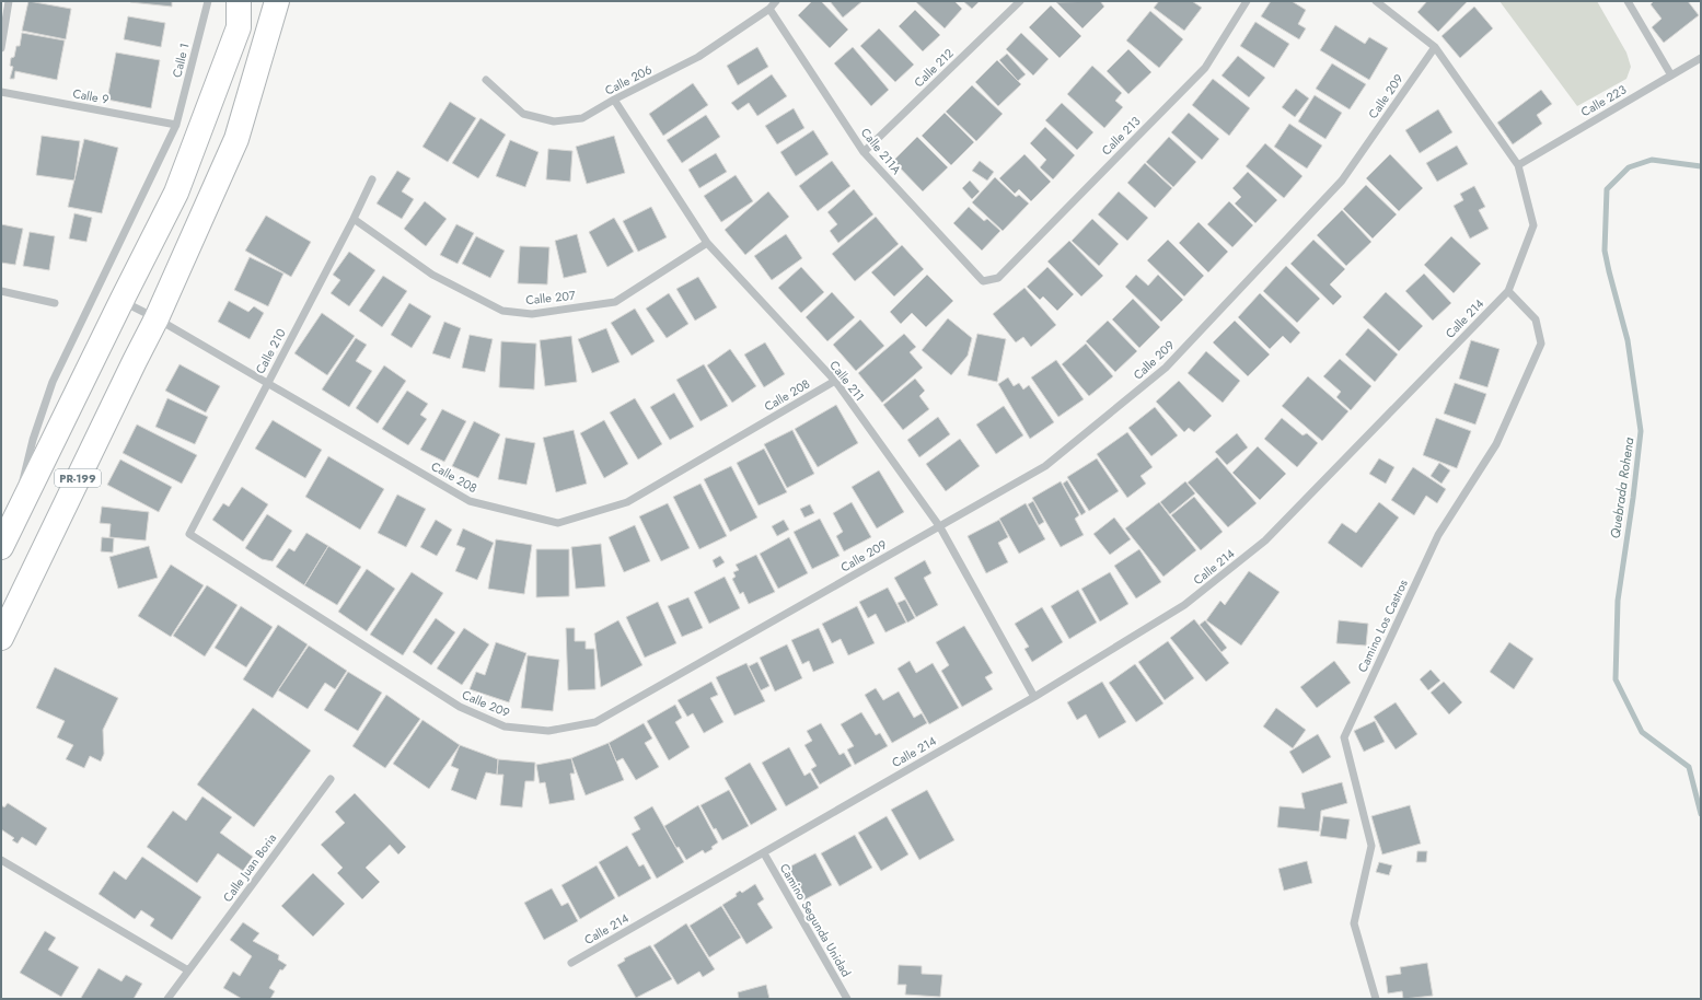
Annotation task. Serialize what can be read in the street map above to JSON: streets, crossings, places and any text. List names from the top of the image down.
{
  "streets": {
    "main road": ["PR-199"],
    "street": [
      "Calle 1",
      "Calle 212",
      "Calle 206",
      "Calle 9",
      "Calle 209",
      "Calle 223",
      "Calle 213",
      "Calle 211A",
      "Calle 207",
      "Calle 214",
      "Calle 210",
      "Calle 211",
      "Calle 208",
      "Camino Los Castros",
      "Calle Juan Boria",
      "Camino Segunda Unidad"
    ]
  },
  "crossings": [
    ["Calle 1", "Calle 9"],
    ["Calle 1", "PR-199"],
    ["Calle 212", "Calle 211A"],
    ["Calle 206", "Calle 211A"],
    ["Calle 206", "Calle 211"],
    ["Calle 209", "Calle 214"],
    ["Calle 209", "Calle 210"],
    ["Calle 209", "Calle 211"],
    ["Calle 223", "Calle 214"],
    ["Calle 213", "Calle 211A"],
    ["Calle 207", "Calle 210"],
    ["Calle 207", "Calle 211"],
    ["Calle 214", "Calle 211"],
    ["Calle 214", "Camino Los Castros"],
    ["Calle 214", "Camino Segunda Unidad"],
    ["Calle 210", "Calle 208"],
    ["Calle 211", "Calle 208"],
    ["Calle 208", "PR-199"]
  ],
  "water": ["Quebrada Rohena"]
}
